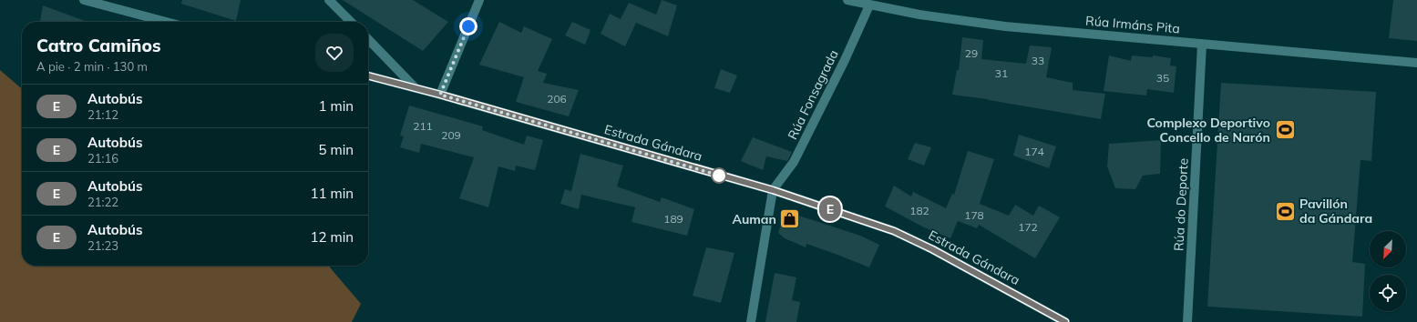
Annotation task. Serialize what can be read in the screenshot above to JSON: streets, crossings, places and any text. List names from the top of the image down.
{
  "streets": {
    "street": [
      "Rúa Irmáns Pita",
      "Rúa Fonsagrada",
      "Estrada Gándara",
      "Rúa do Deporte"
    ]
  },
  "crossings": [
    ["Rúa Irmáns Pita", "Rúa Fonsagrada"],
    ["Rúa Irmáns Pita", "Rúa do Deporte"],
    ["Rúa Fonsagrada", "Estrada Gándara"]
  ],
  "places": {
    "sports": ["Complexo Deportivo Concello de Narón", "Pavillón da Gándara"],
    "shop": ["Auman"]
  },
  "lines": ["bus line E"],
  "house_numbers": [
    "29",
    "33",
    "31",
    "35",
    "206",
    "211",
    "209",
    "174",
    "182",
    "178",
    "189",
    "172"
  ],
  "north": "bottom left",
  "page": {
    "on_map": "E",
    "heading": ["Catro Camiños", "A pie · 2 min · 130 m"],
    "list": [
      {
        "mark": "E",
        "name": "Autobús",
        "note": "21:12",
        "value": "1 min"
      },
      {
        "mark": "E",
        "name": "Autobús",
        "note": "21:16",
        "value": "5 min"
      },
      {
        "mark": "E",
        "name": "Autobús",
        "note": "21:22",
        "value": "11 min"
      },
      {
        "mark": "E",
        "name": "Autobús",
        "note": "21:23",
        "value": "12 min"
      }
    ]
  }
}
